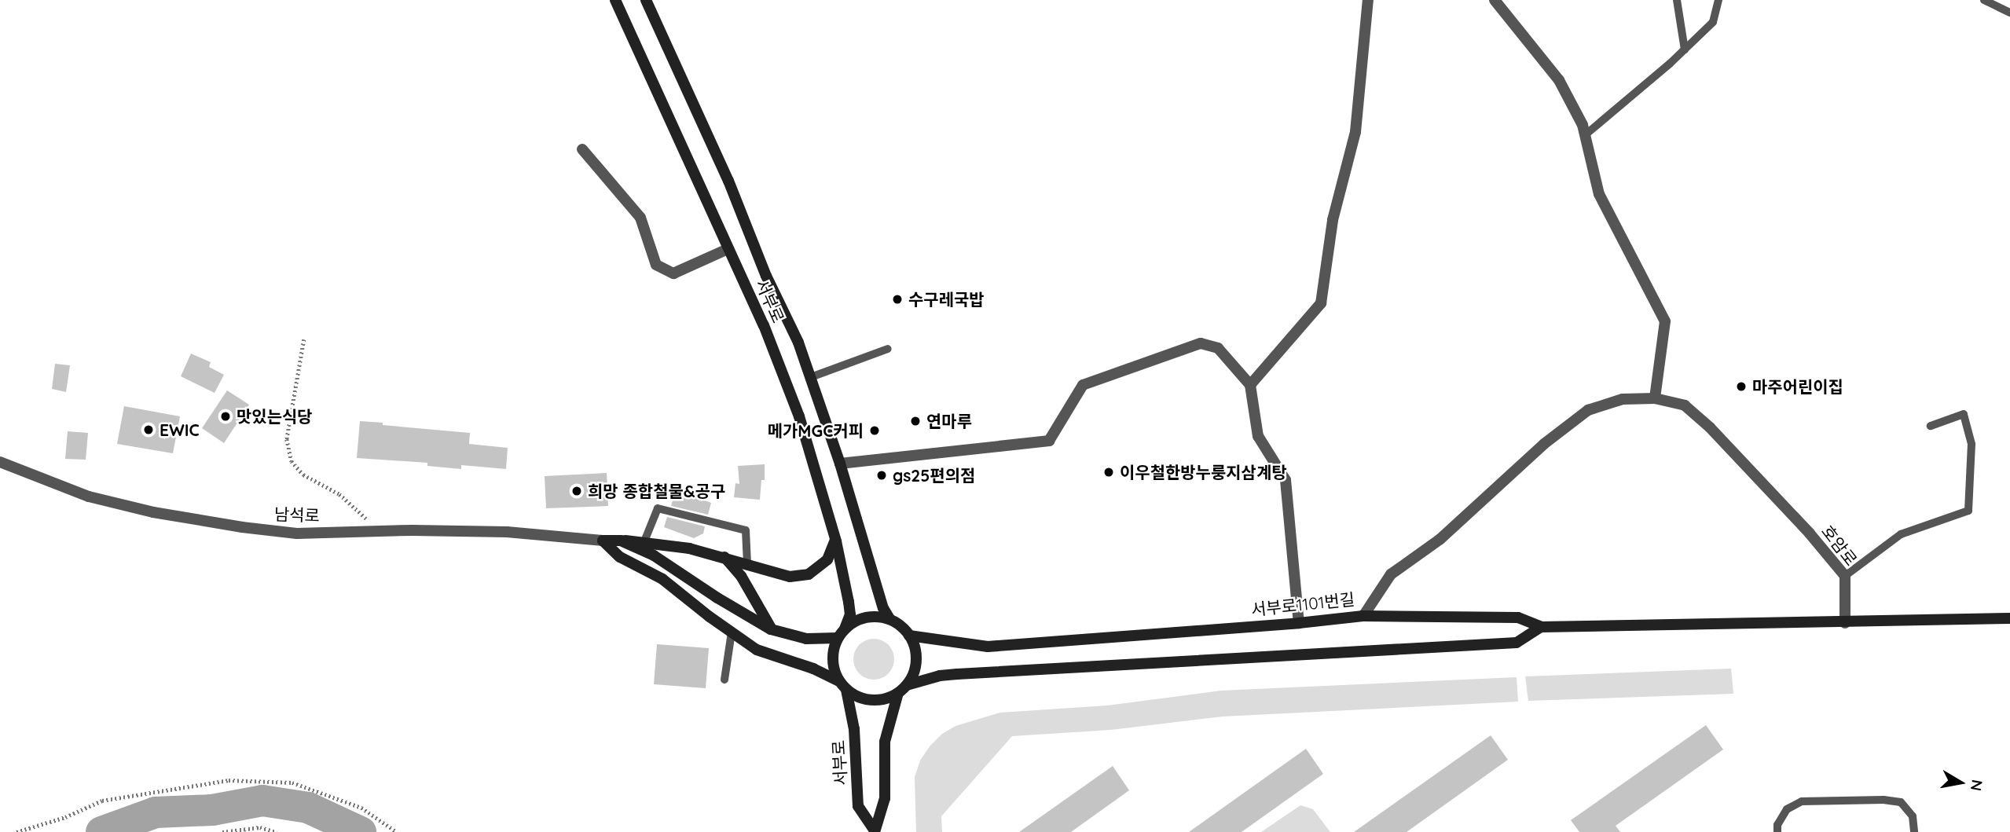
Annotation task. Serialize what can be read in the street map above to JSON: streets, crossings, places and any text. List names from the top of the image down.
{
  "streets": {
    "street": [
      "서부로",
      "남석로",
      "호암로",
      "서부로1101번길"
    ]
  },
  "crossings": [
    ["서부로", "서부로1101번길"],
    ["호암로", "서부로1101번길"]
  ],
  "places": [
    "수구레국밥",
    "마주어린이집",
    "맛있는식당",
    "연마루",
    "EWIC",
    "메가MGC커피",
    "이우철한방누룽지삼계탕",
    "gs25편의점",
    "희망 종합철물&공구"
  ],
  "north": "right"
}
